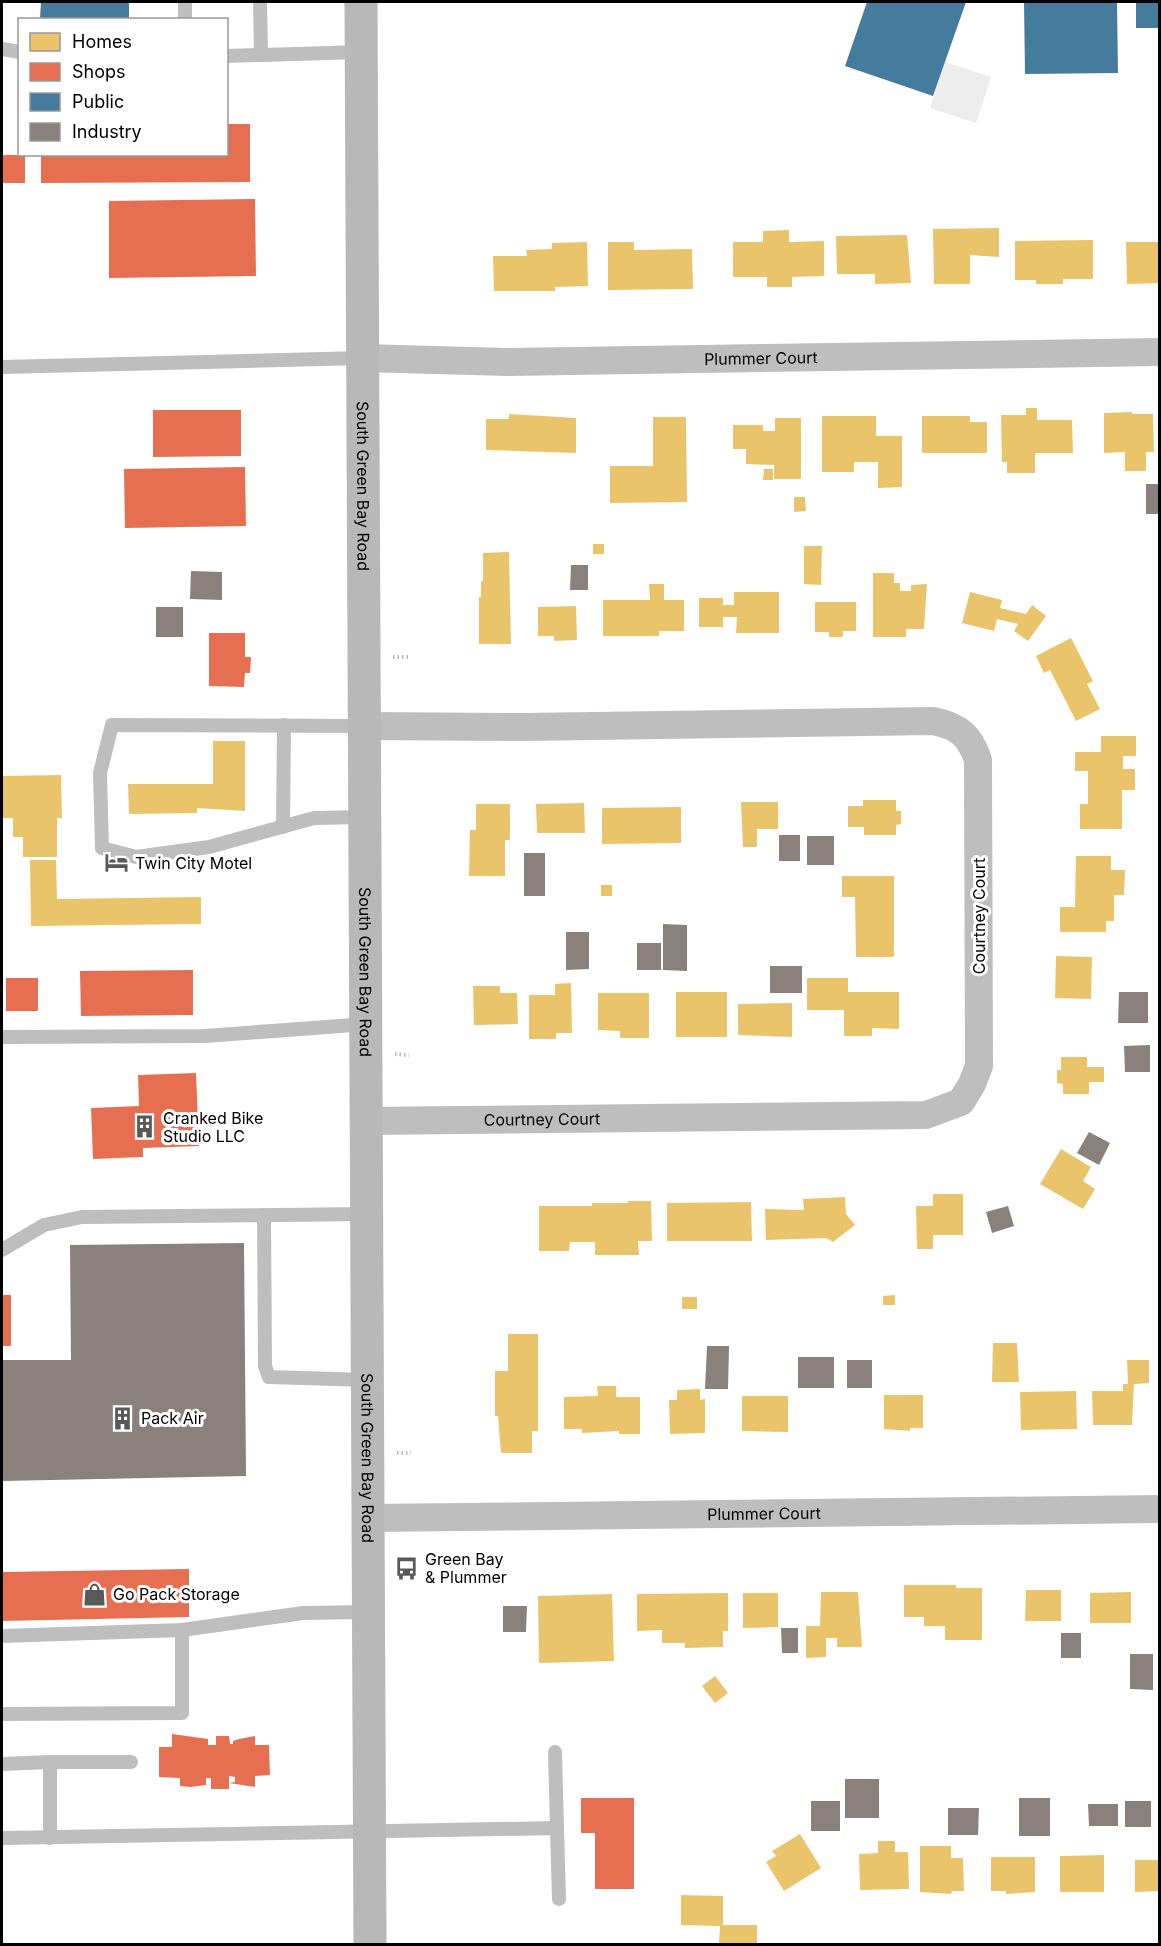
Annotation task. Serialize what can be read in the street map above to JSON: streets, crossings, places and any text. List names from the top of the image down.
{
  "streets": {
    "main road": ["South Green Bay Road"],
    "street": ["Plummer Court", "Courtney Court"]
  },
  "crossings": [
    ["Plummer Court", "South Green Bay Road"],
    ["South Green Bay Road", "Courtney Court"]
  ],
  "places": {
    "hotel": ["Twin City Motel"],
    "building": ["Cranked Bike Studio LLC", "Pack Air"],
    "bus stop": ["Green Bay & Plummer"],
    "shop": ["Go Pack Storage"]
  },
  "legend": [
    "Homes",
    "Shops",
    "Public",
    "Industry"
  ]
}
